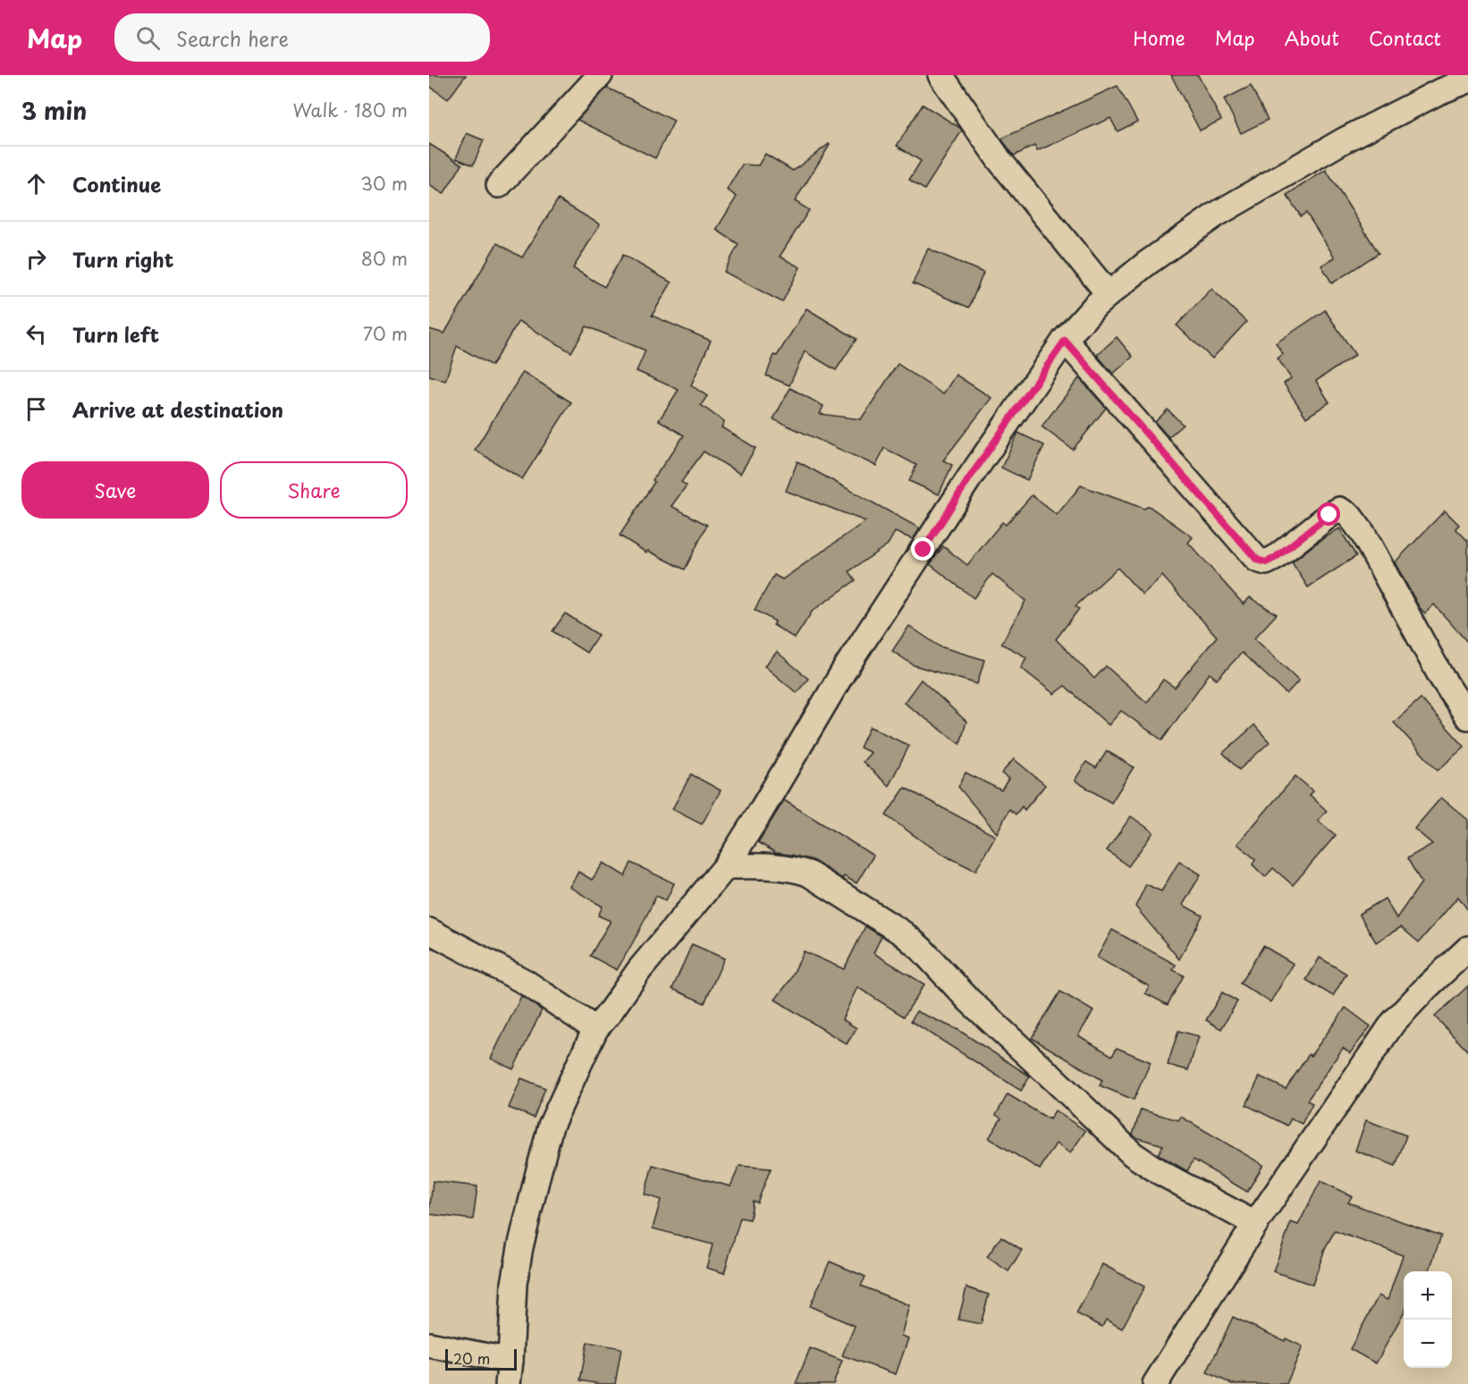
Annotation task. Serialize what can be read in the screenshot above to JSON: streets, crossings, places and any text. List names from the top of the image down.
{
  "scale_bar": "20 m",
  "page": {
    "header": "Map",
    "search": "Search here",
    "nav": [
      "Home",
      "Map",
      "About",
      "Contact"
    ],
    "heading": ["3 min", "Walk · 180 m"],
    "list": [
      ["Continue", "30 m"],
      ["Turn right", "80 m"],
      ["Turn left", "70 m"],
      "Arrive at destination"
    ],
    "buttons": ["Save", "Share"],
    "map_buttons": ["+", "−"],
    "scale": "20 m"
  }
}
